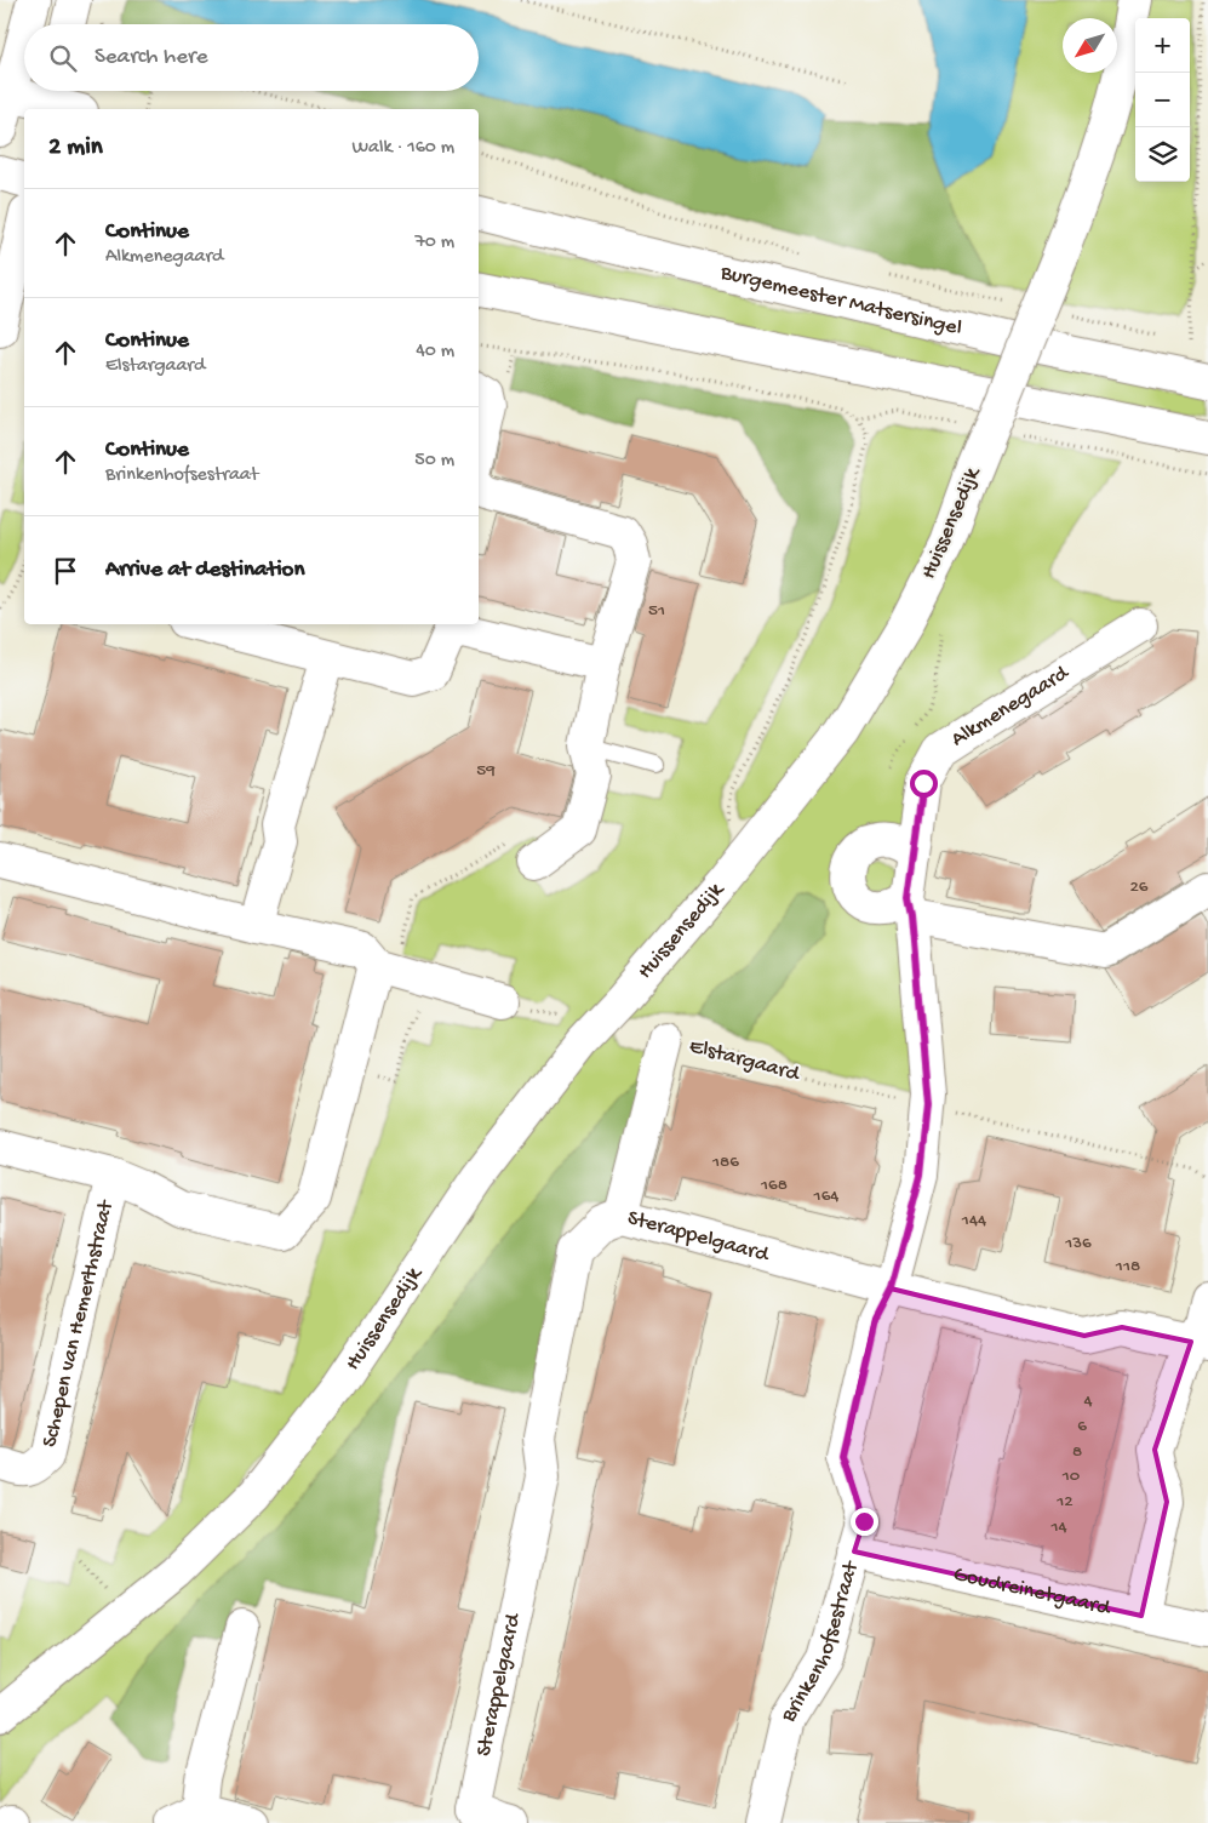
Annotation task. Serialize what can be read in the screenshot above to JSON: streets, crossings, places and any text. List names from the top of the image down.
{
  "streets": {
    "street": [
      "Burgemeester Matsersingel",
      "Huissensedijk",
      "Alkmenegaard",
      "Elstargaard",
      "Sterappelgaard",
      "Schepen van Hemerthstraat",
      "Goudreinetgaard",
      "Brinkenhofsestraat"
    ]
  },
  "crossings": [
    ["Alkmenegaard", "Elstargaard"],
    ["Elstargaard", "Sterappelgaard"],
    ["Sterappelgaard", "Brinkenhofsestraat"],
    ["Goudreinetgaard", "Brinkenhofsestraat"]
  ],
  "house_numbers": [
    "51",
    "59",
    "26",
    "186",
    "168",
    "164",
    "144",
    "136",
    "118",
    "4",
    "6",
    "8",
    "10",
    "12",
    "14"
  ],
  "north": "bottom left",
  "page": {
    "map_buttons": ["+", "−"],
    "search": "Search here",
    "heading": ["2 min", "Walk · 160 m"],
    "list": [
      ["Continue", "Alkmenegaard", "70 m"],
      ["Continue", "Elstargaard", "40 m"],
      ["Continue", "Brinkenhofsestraat", "50 m"],
      "Arrive at destination"
    ]
  }
}
